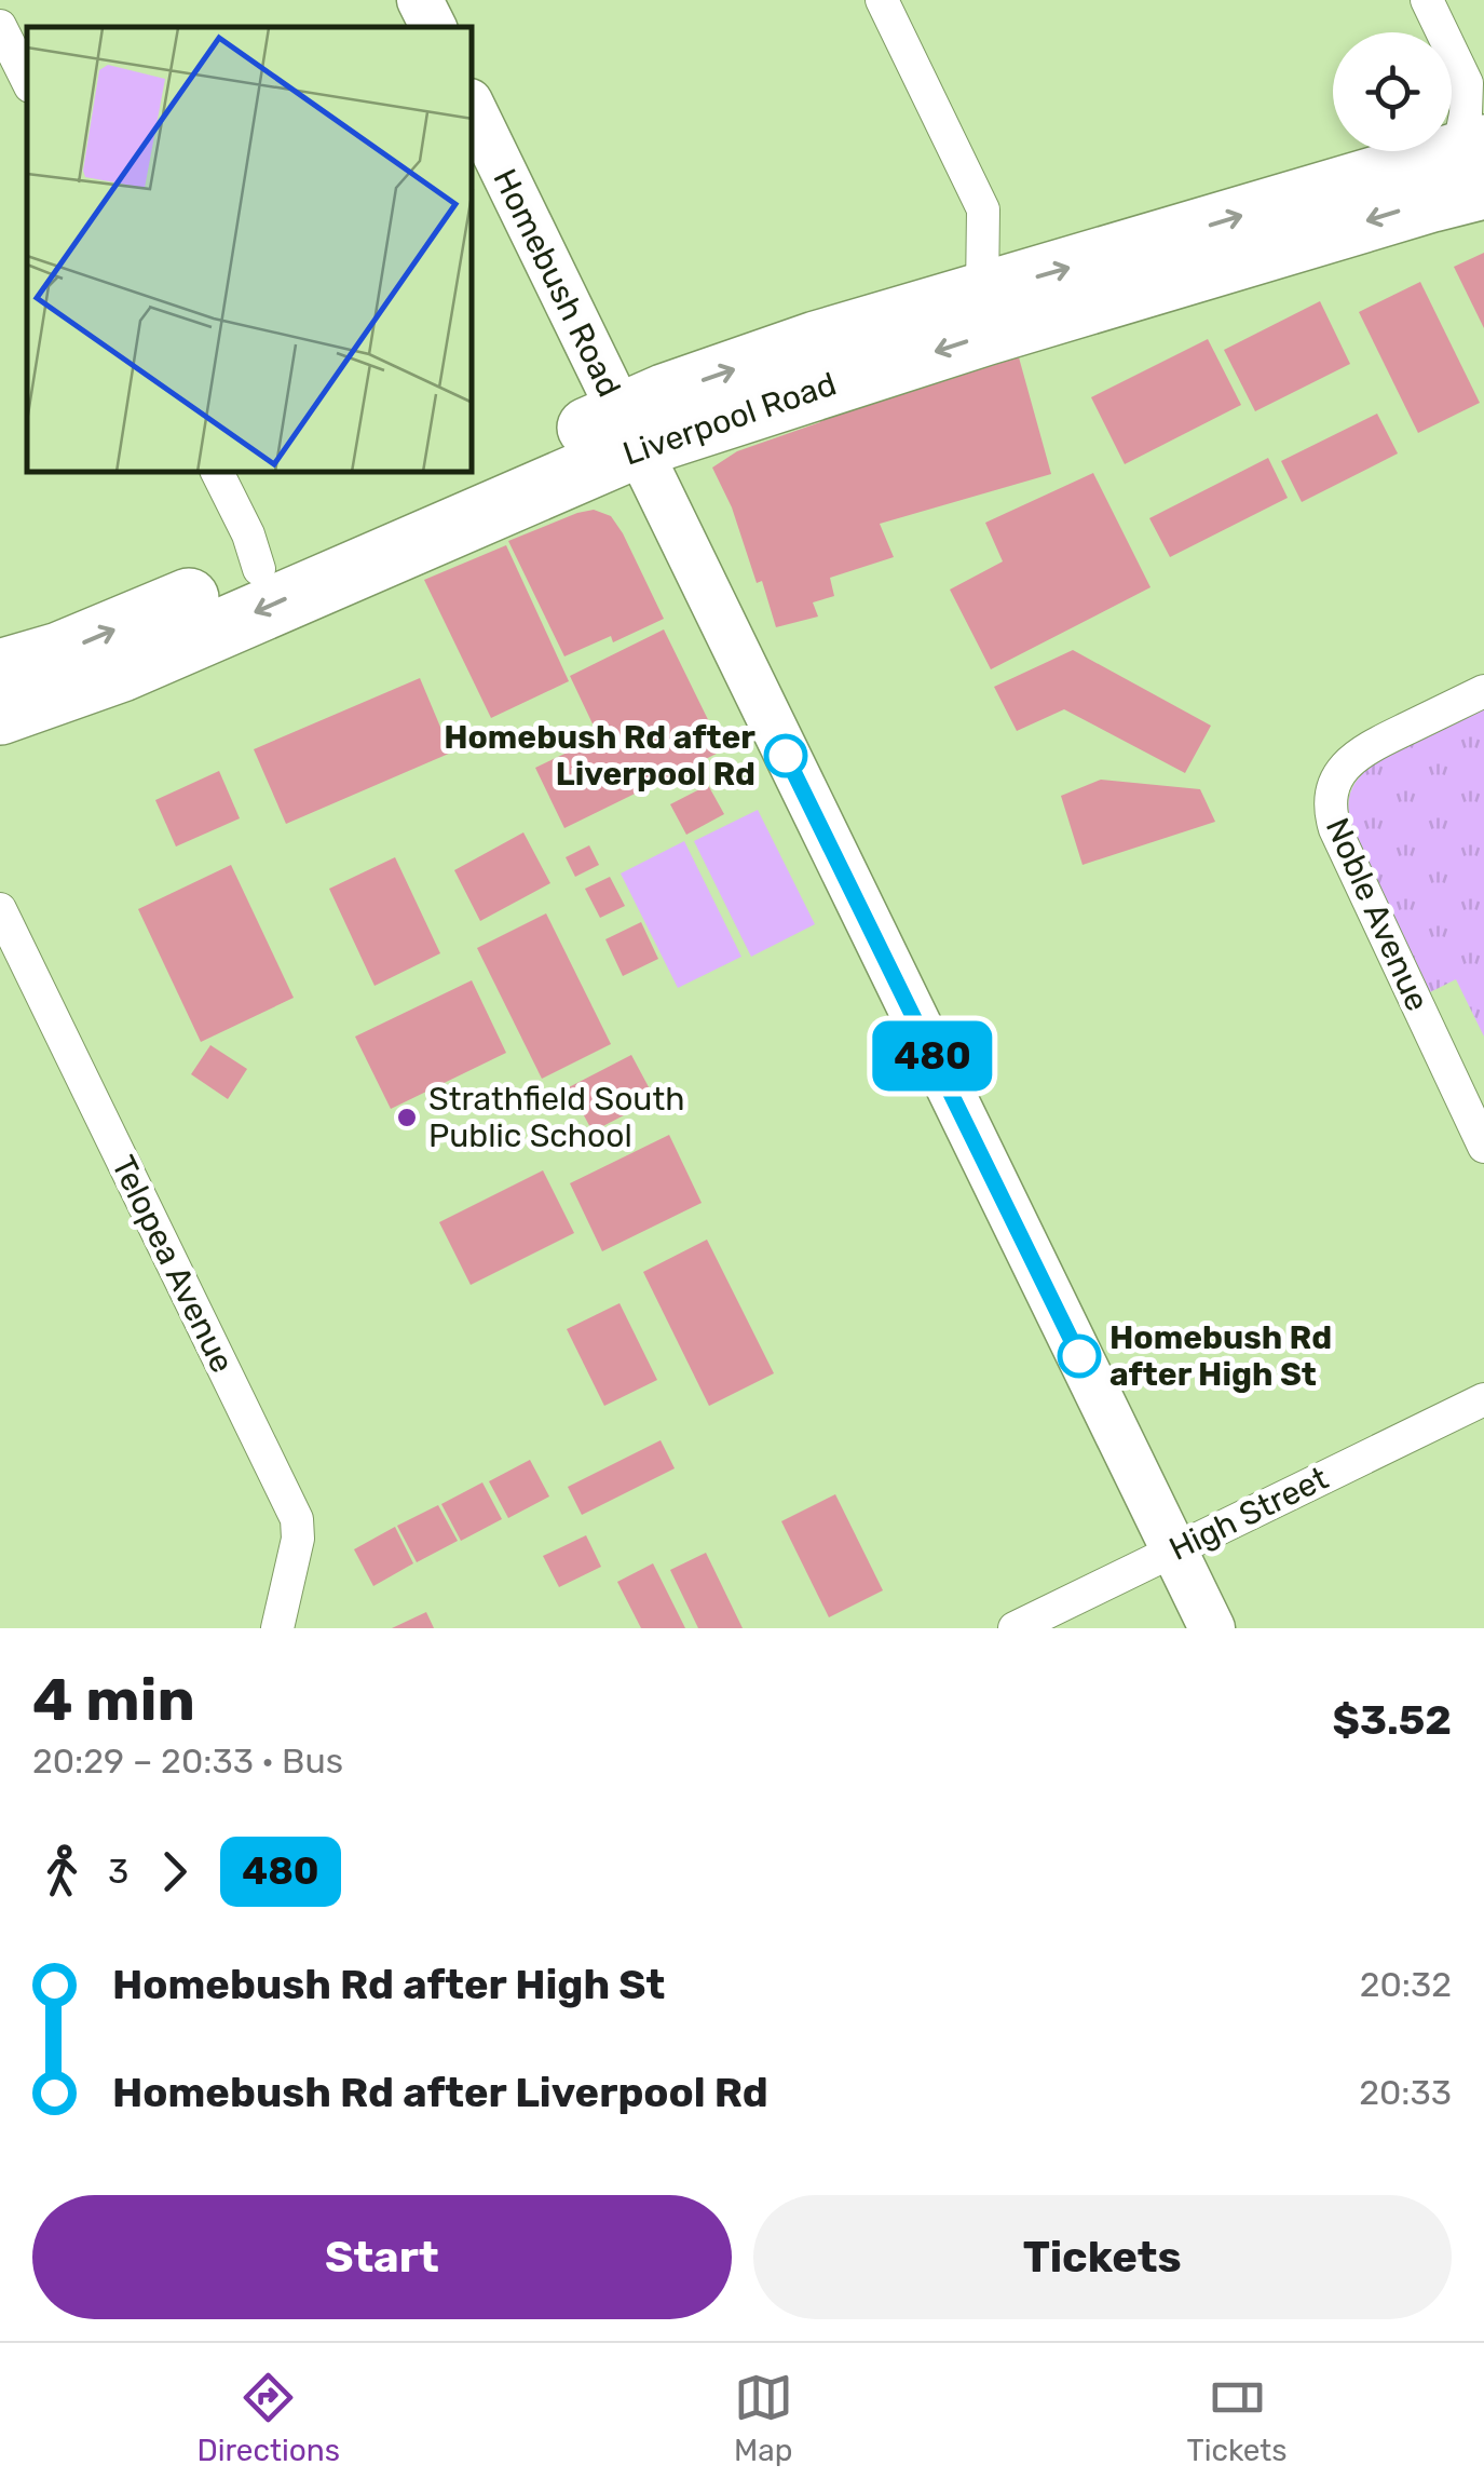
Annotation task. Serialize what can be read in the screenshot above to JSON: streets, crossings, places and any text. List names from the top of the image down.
{
  "streets": {
    "highway": ["Liverpool Road"],
    "main road": ["Homebush Road"],
    "street": ["Noble Avenue", "Telopea Avenue", "High Street"]
  },
  "crossings": [
    ["Homebush Road", "Liverpool Road"],
    ["Homebush Road", "High Street"]
  ],
  "places": ["Homebush Rd after Liverpool Rd", "Strathfield South Public School", "Homebush Rd after High St"],
  "lines": ["bus line 480"],
  "page": {
    "on_map": "480",
    "heading": ["4 min", "20:29 – 20:33 · Bus", "$3.52"],
    "legs": ["3", "480"],
    "list": [
      {
        "name": "Homebush Rd after High St",
        "value": "20:32"
      },
      {
        "name": "Homebush Rd after Liverpool Rd",
        "value": "20:33"
      }
    ],
    "buttons": ["Start", "Tickets"],
    "tabs": ["Directions", "Map", "Tickets"]
  }
}
